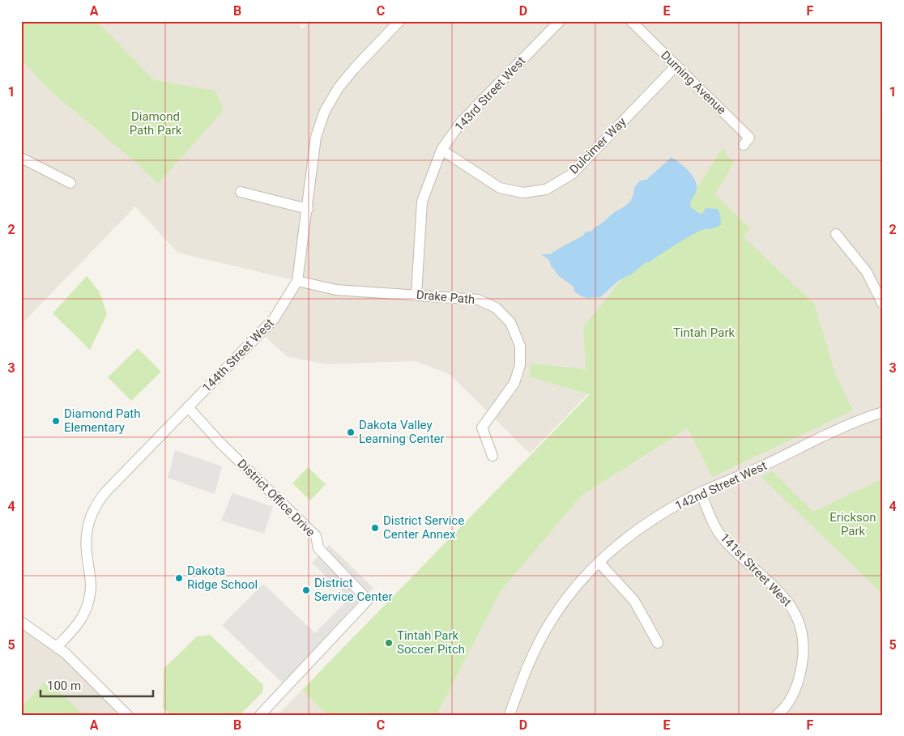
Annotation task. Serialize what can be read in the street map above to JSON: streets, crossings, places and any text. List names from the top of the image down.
{
  "streets": {
    "street": [
      "Durning Avenue",
      "143rd Street West",
      "Dulcimer Way",
      "Drake Path",
      "144th Street West",
      "142nd Street West",
      "District Office Drive",
      "141st Street West"
    ]
  },
  "crossings": [
    ["Durning Avenue", "Dulcimer Way"],
    ["143rd Street West", "Dulcimer Way"],
    ["143rd Street West", "Drake Path"],
    ["Drake Path", "144th Street West"],
    ["144th Street West", "District Office Drive"],
    ["142nd Street West", "141st Street West"]
  ],
  "parks": ["Diamond Path Park", "Tintah Park", "Erickson Park"],
  "places": [
    "Diamond Path Elementary",
    "Dakota Valley Learning Center",
    "District Service Center Annex",
    "Dakota Ridge School",
    "District Service Center",
    "Tintah Park Soccer Pitch"
  ],
  "scale_bar": "100 m",
  "grid": {
    "columns": [
      "A",
      "B",
      "C",
      "D",
      "E",
      "F"
    ],
    "rows": [
      "1",
      "2",
      "3",
      "4",
      "5"
    ]
  }
}
